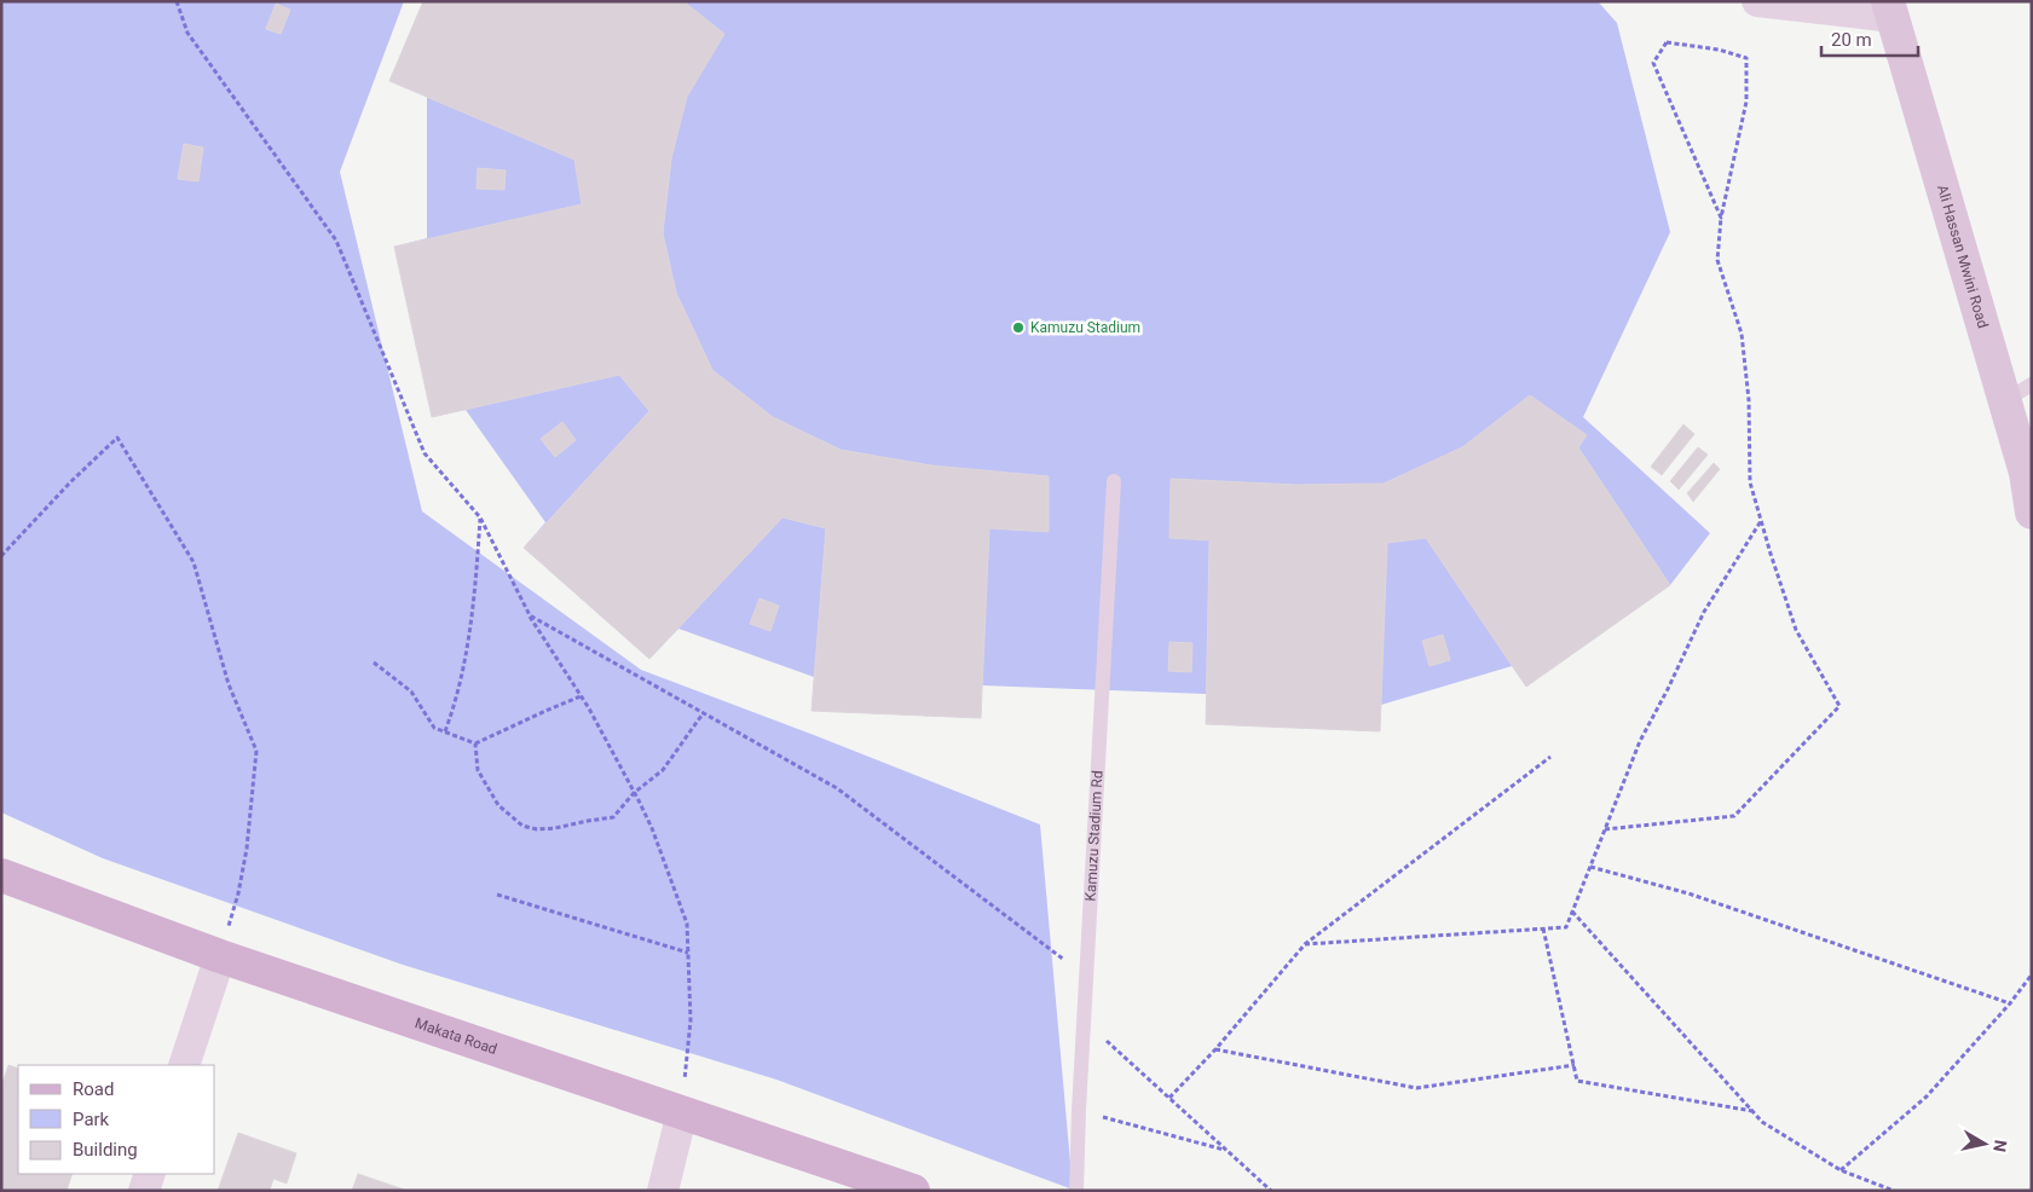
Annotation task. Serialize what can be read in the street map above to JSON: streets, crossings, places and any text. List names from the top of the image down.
{
  "streets": {
    "main road": ["Ali Hassan Mwini Road", "Makata Road"],
    "lane": ["Kamuzu Stadium Rd"]
  },
  "places": ["Kamuzu Stadium"],
  "legend": ["Road", "Park", "Building"],
  "scale_bar": "20 m",
  "north": "right"
}
